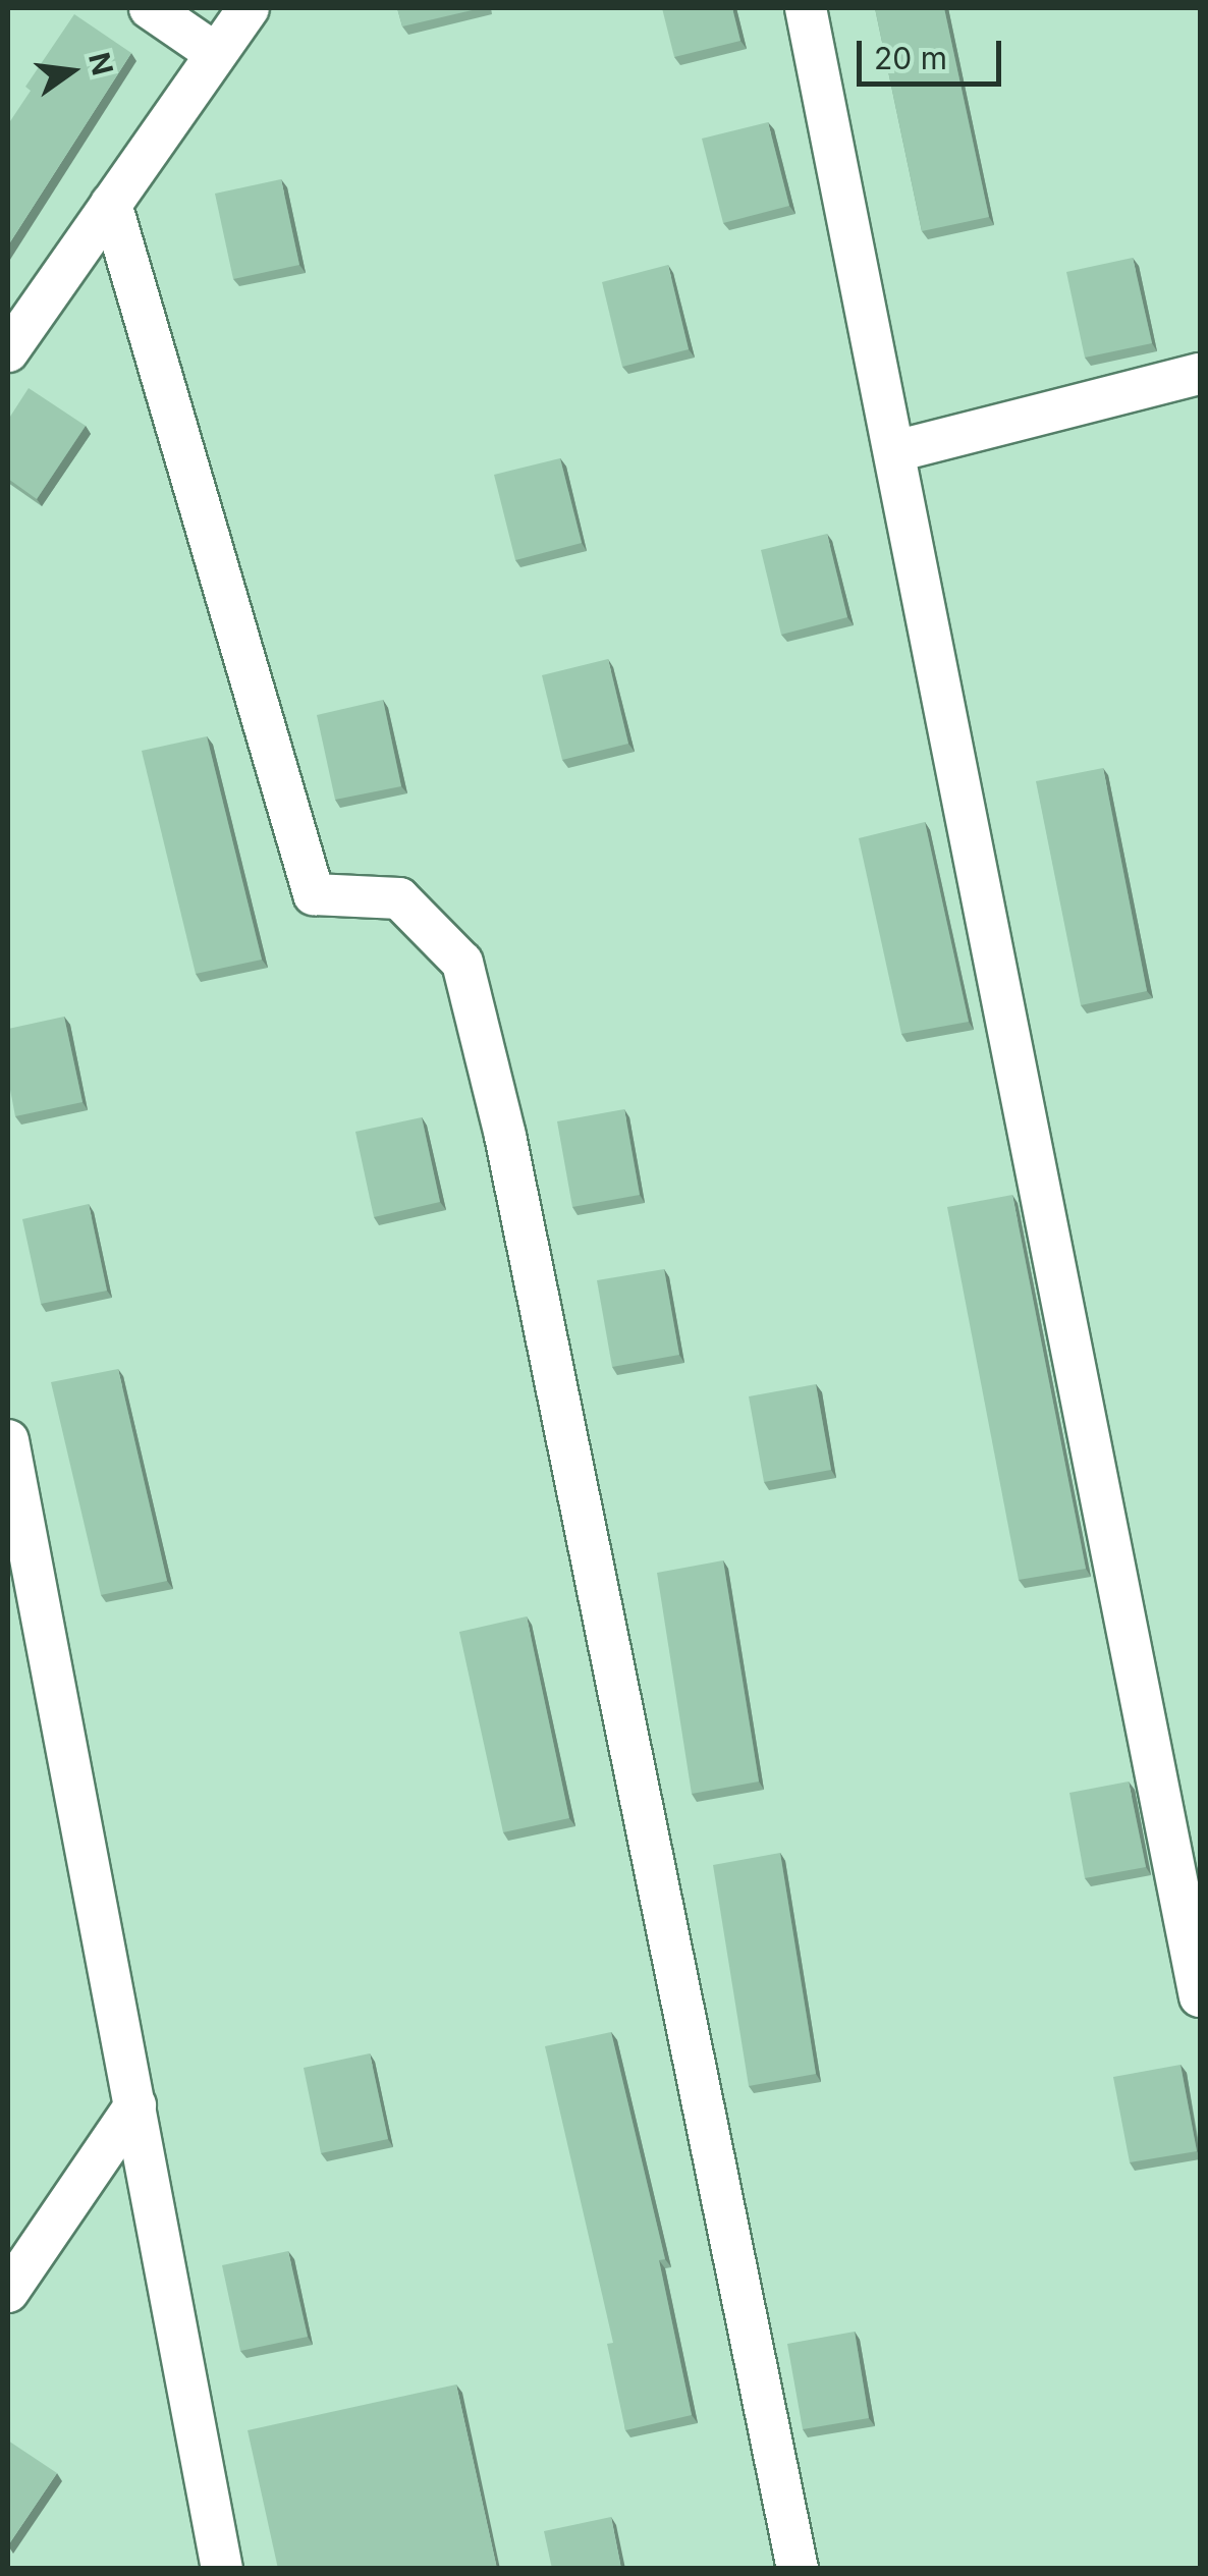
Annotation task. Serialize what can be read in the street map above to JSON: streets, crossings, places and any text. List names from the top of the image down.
{
  "scale_bar": "20 m",
  "north": "right"
}
